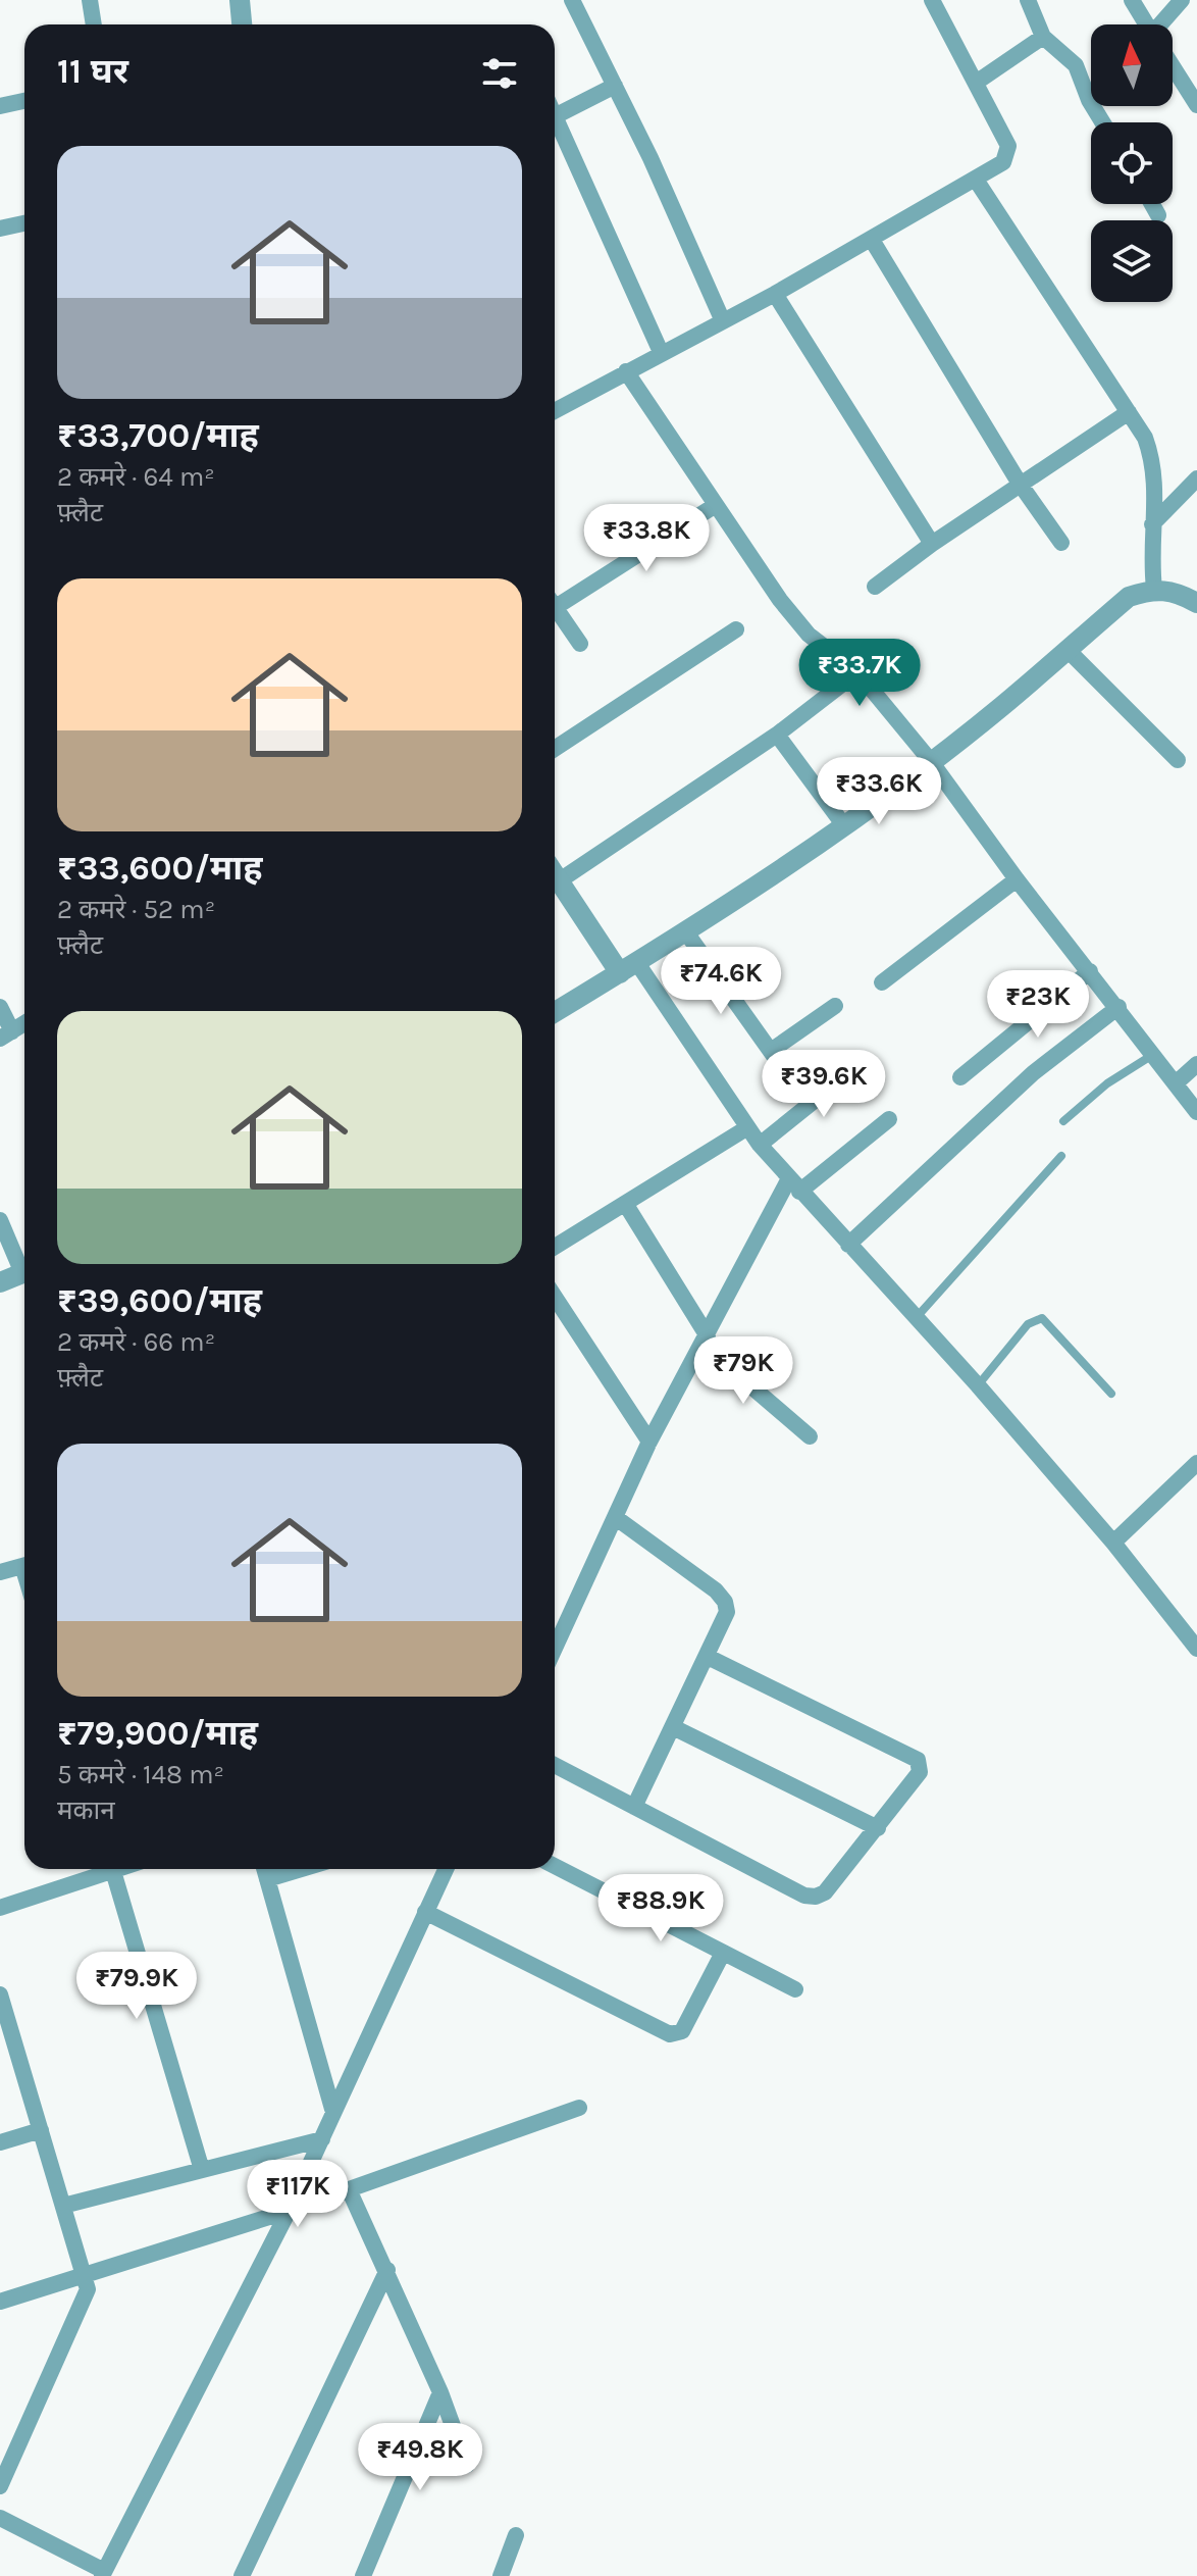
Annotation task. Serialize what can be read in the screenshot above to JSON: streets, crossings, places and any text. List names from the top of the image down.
{
  "north": "top",
  "page": {
    "heading": "11 घर",
    "list": [
      {
        "name": "₹33,700/माह",
        "note": "2 कमरे · 64 m² · फ़्लैट"
      },
      {
        "name": "₹33,600/माह",
        "note": "2 कमरे · 52 m² · फ़्लैट"
      },
      {
        "name": "₹39,600/माह",
        "note": "2 कमरे · 66 m² · फ़्लैट"
      },
      {
        "name": "₹79,900/माह",
        "note": "5 कमरे · 148 m² · मकान"
      }
    ],
    "price": [
      "₹33.8K",
      "₹33.7K",
      "₹33.6K",
      "₹74.6K",
      "₹23K",
      "₹39.6K",
      "₹79K",
      "₹88.9K",
      "₹79.9K",
      "₹117K",
      "₹49.8K"
    ]
  }
}
